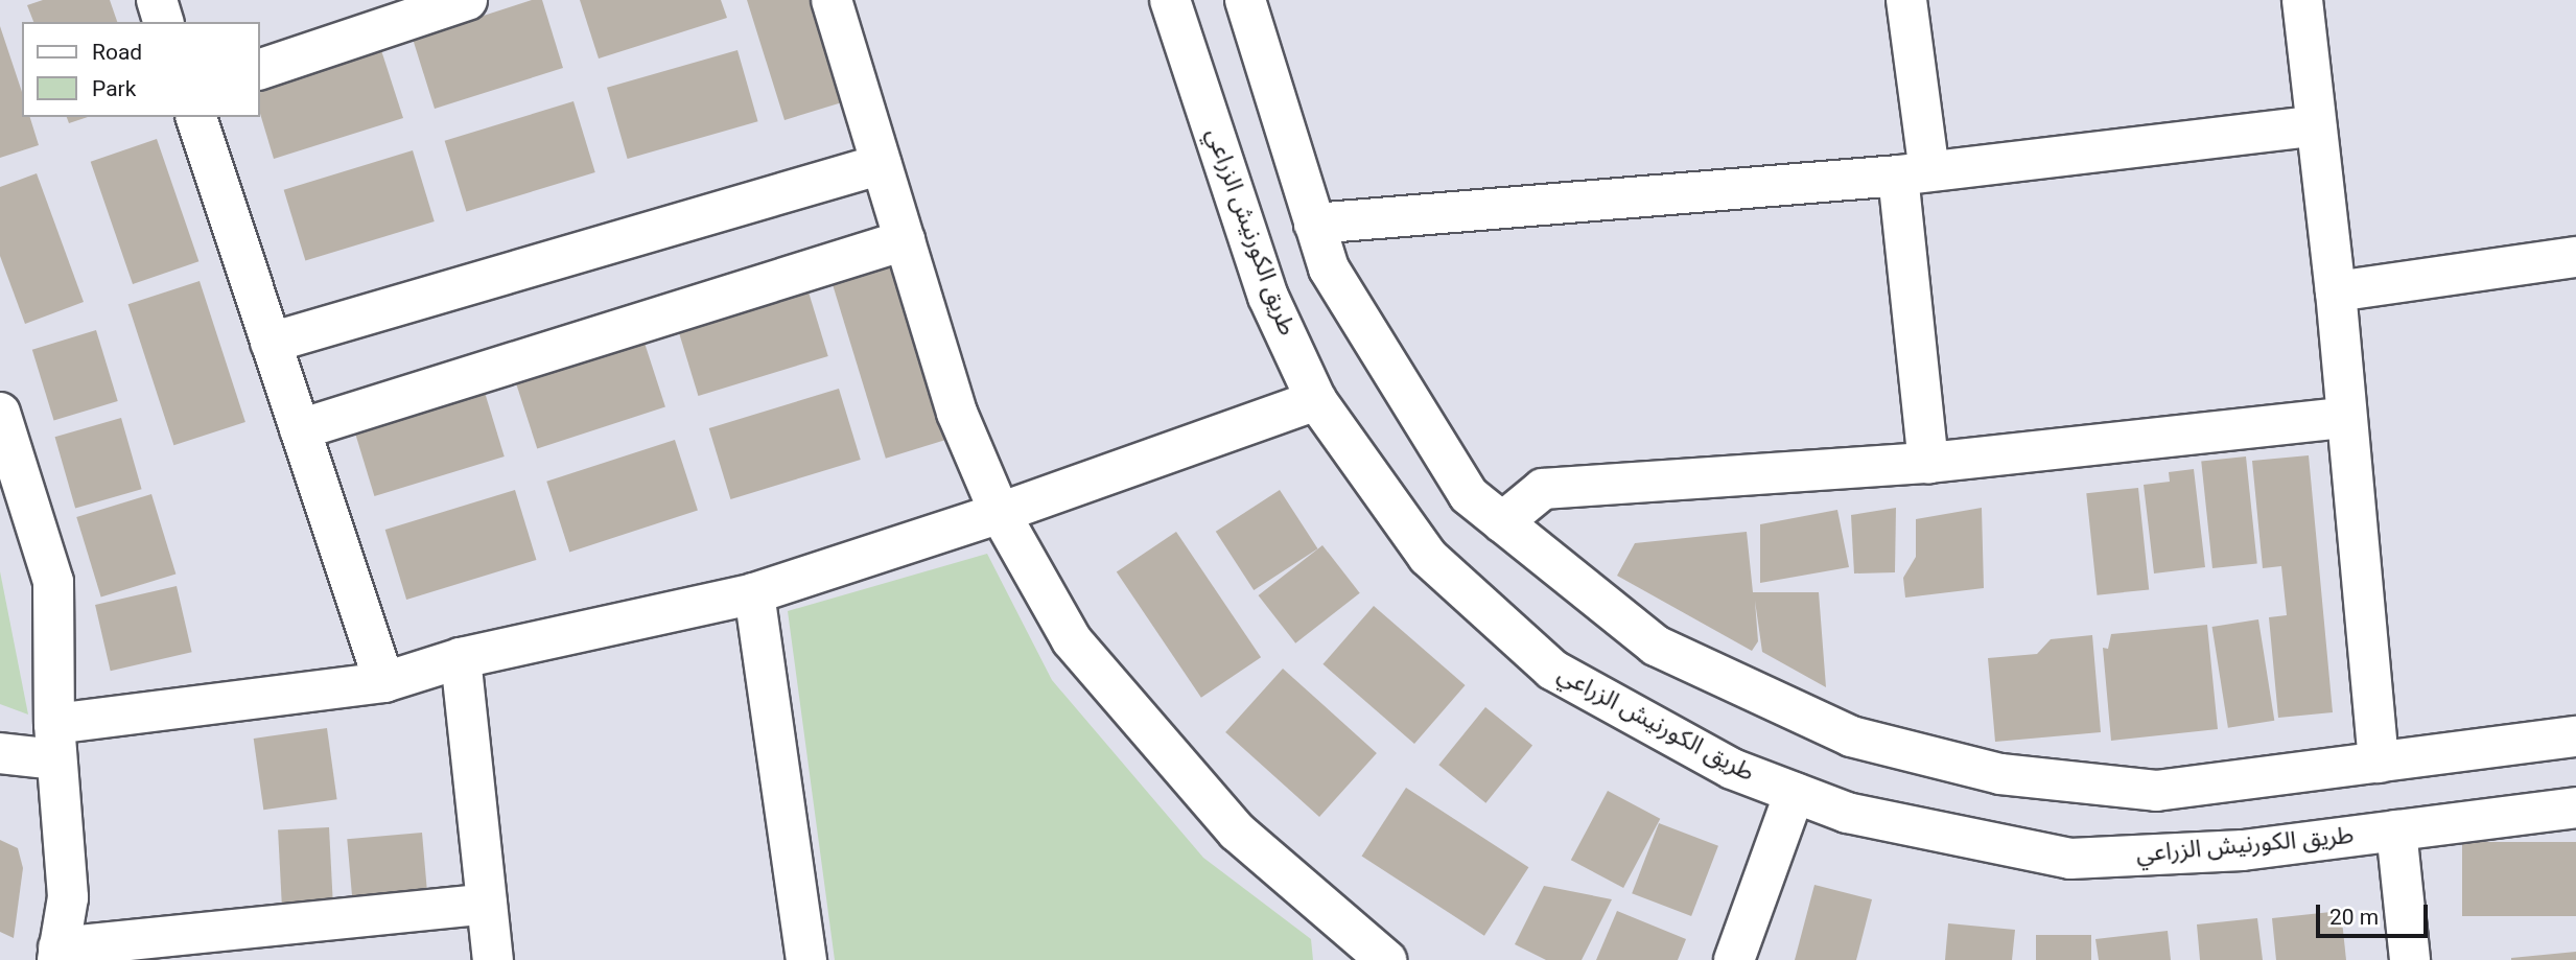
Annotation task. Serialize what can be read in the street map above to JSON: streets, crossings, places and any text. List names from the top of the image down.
{
  "streets": {
    "street": ["طريق الكورنيش الزراعي"]
  },
  "legend": ["Road", "Park"],
  "scale_bar": "20 m"
}
